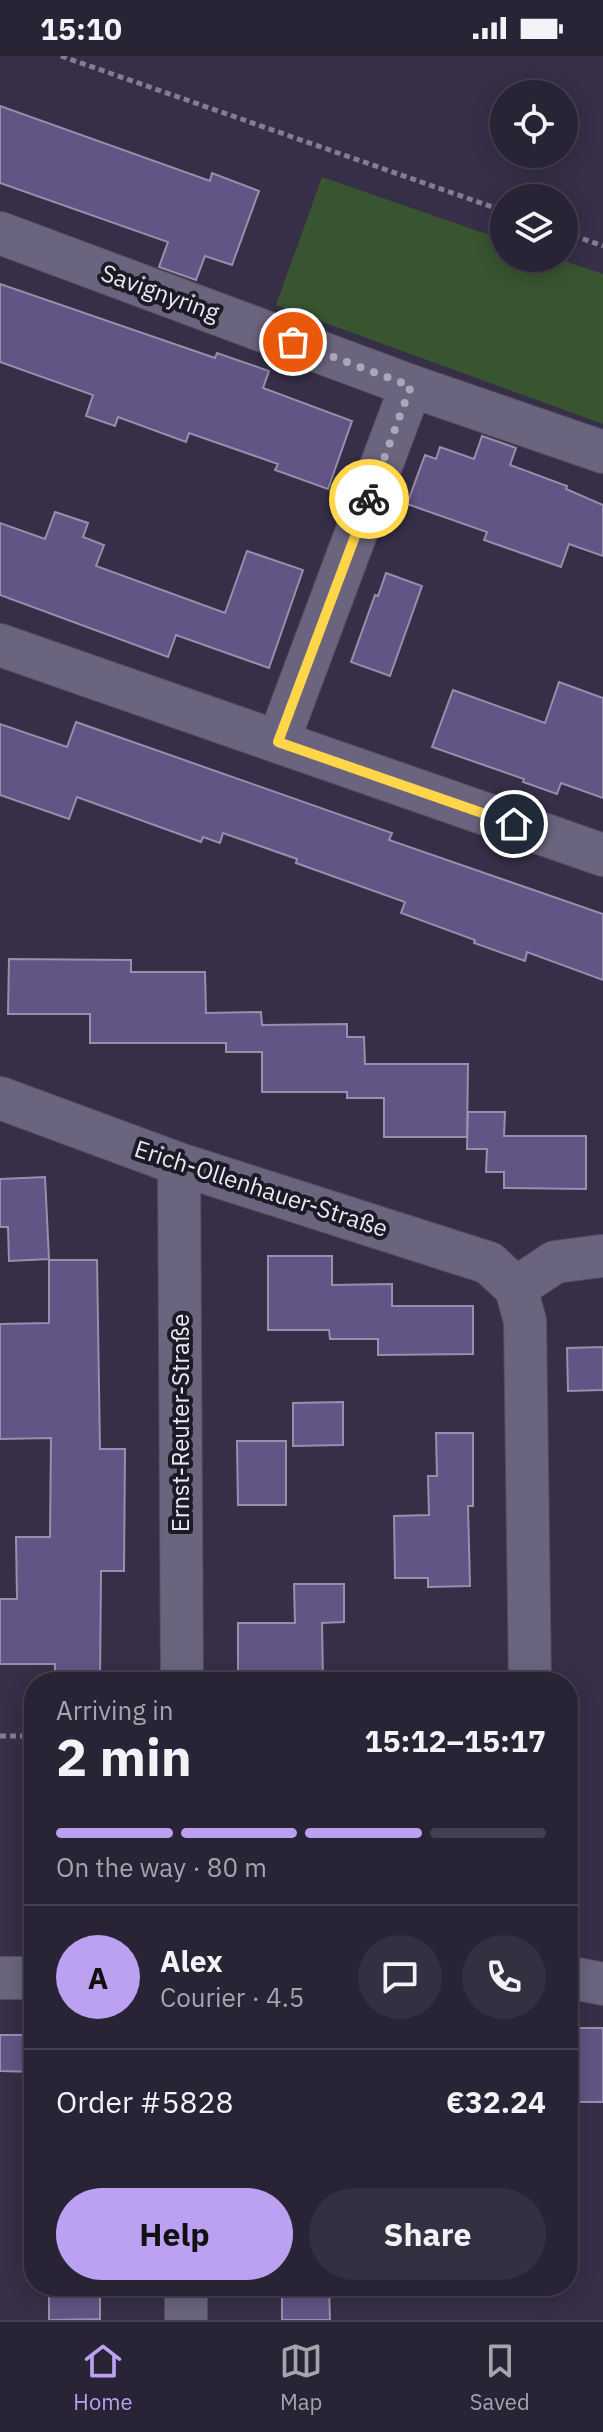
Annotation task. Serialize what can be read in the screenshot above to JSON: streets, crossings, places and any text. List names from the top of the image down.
{
  "streets": {
    "street": ["Savignyring", "Erich-Ollenhauer-Straße", "Ernst-Reuter-Straße"]
  },
  "crossings": [
    ["Erich-Ollenhauer-Straße", "Ernst-Reuter-Straße"]
  ],
  "page": {
    "status": "15:10",
    "heading": ["2 min", "Arriving in", "15:12–15:17"],
    "panel": [
      "Alex",
      "Courier · 4.5",
      "Order #5828",
      "€32.24"
    ],
    "bar": "On the way · 80 m",
    "round": "A",
    "buttons": ["Help", "Share"],
    "tabs": ["Home", "Map", "Saved"]
  }
}
